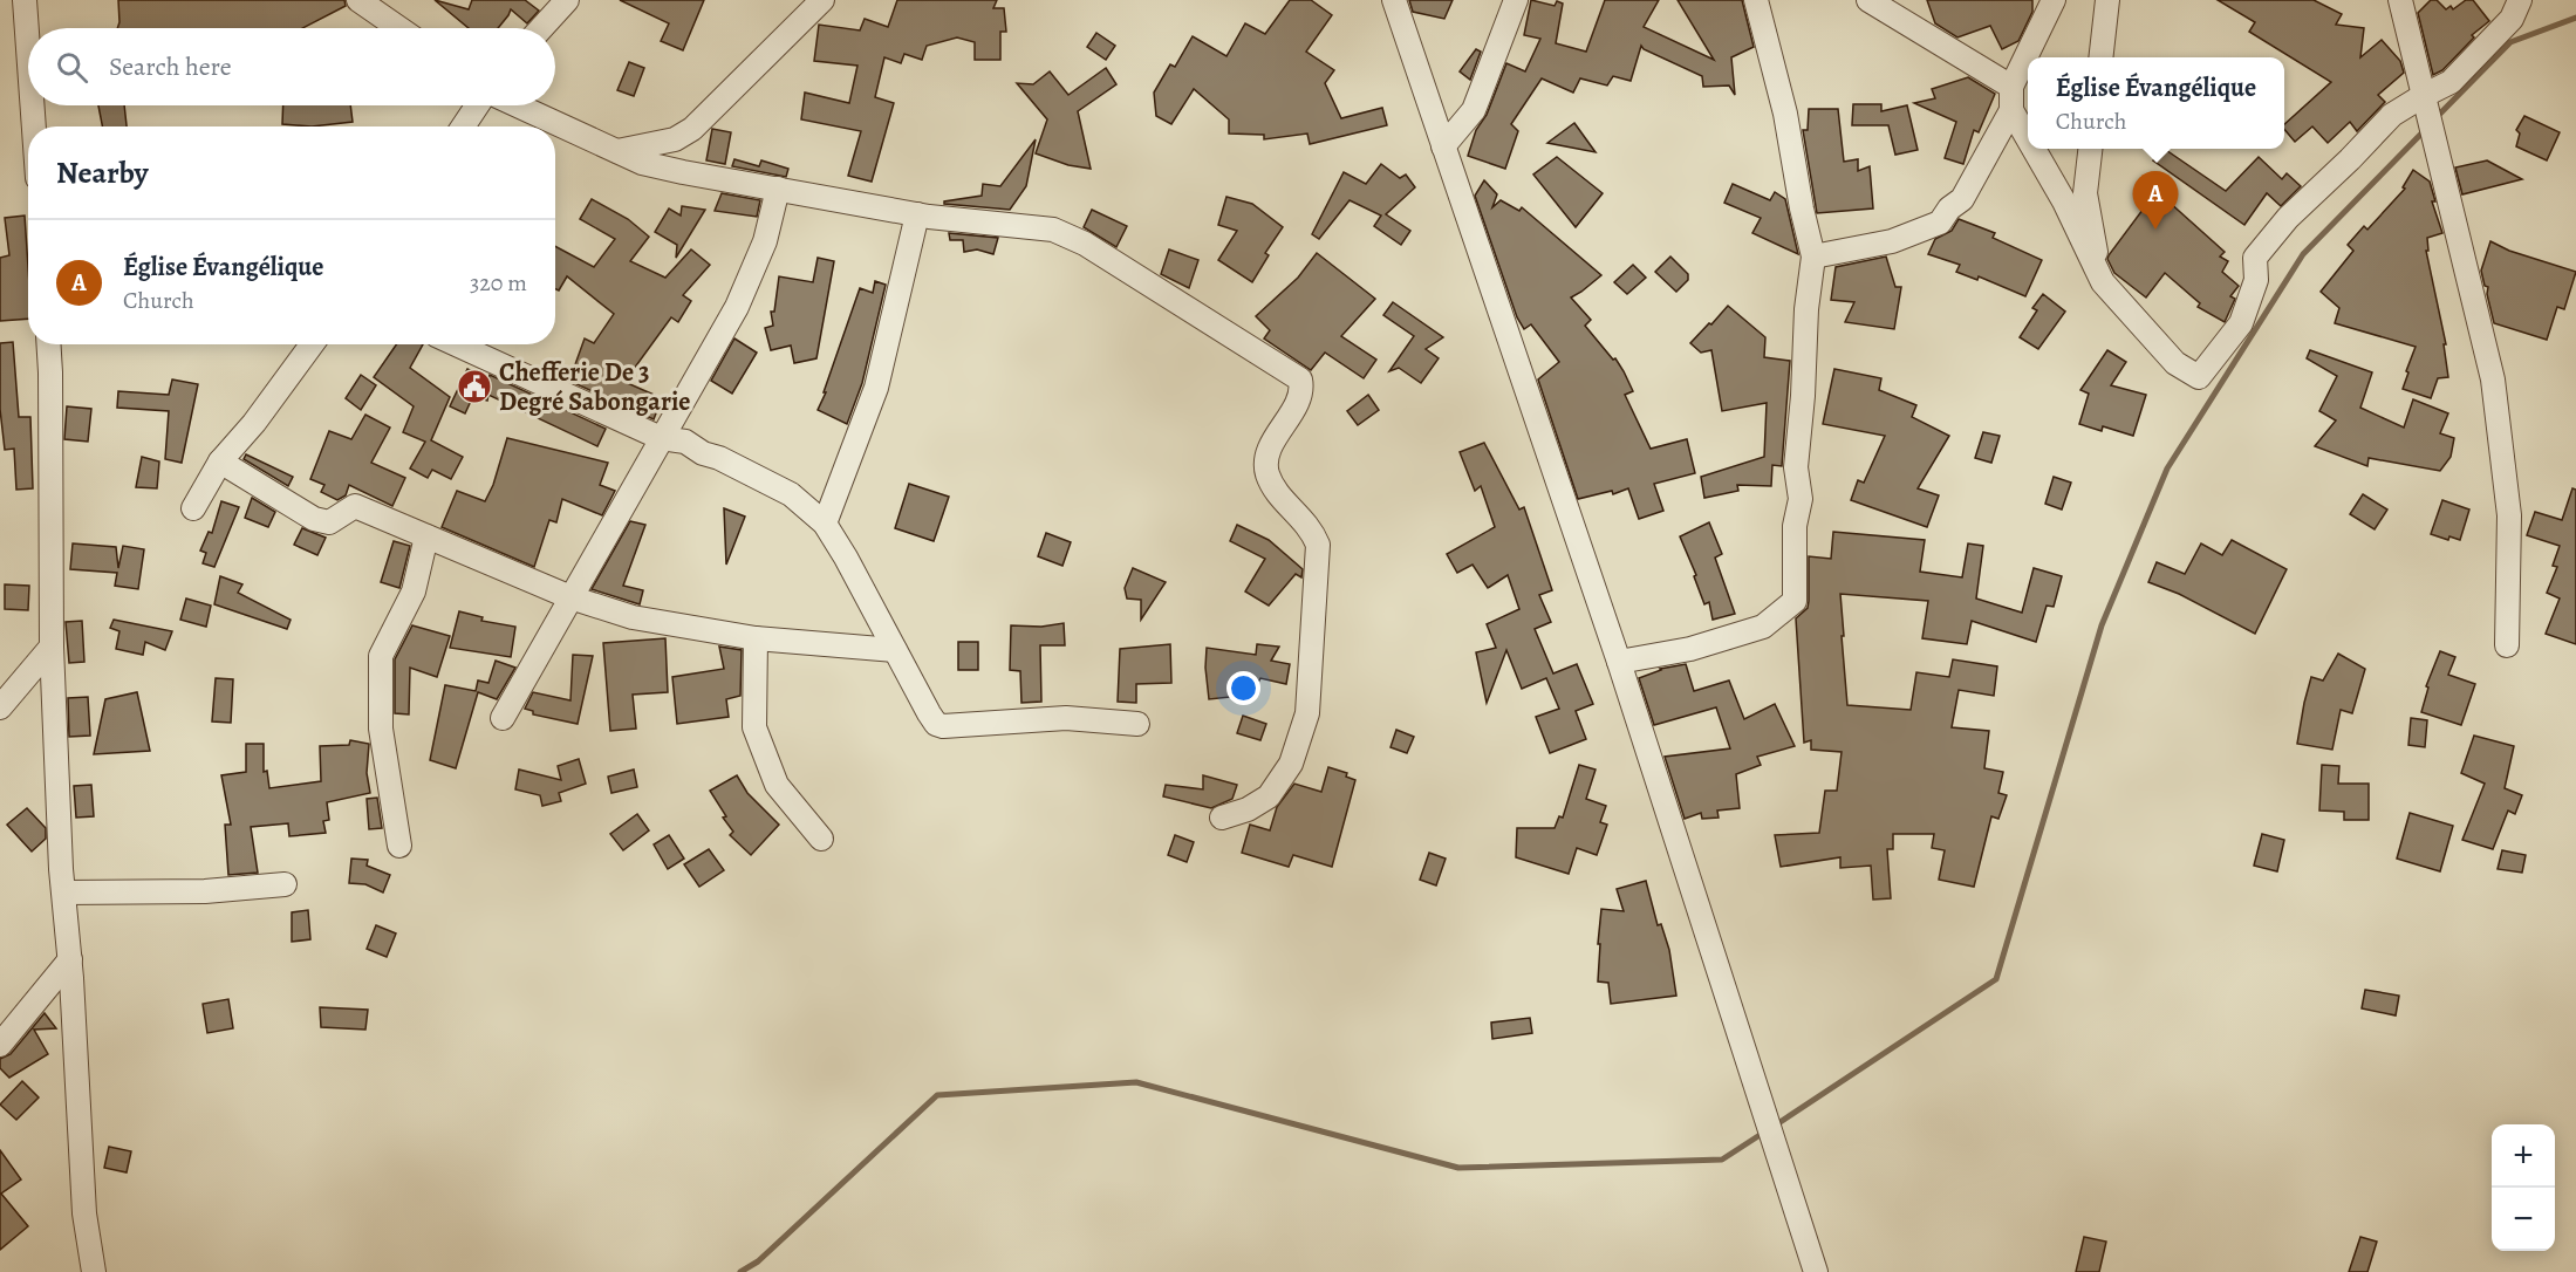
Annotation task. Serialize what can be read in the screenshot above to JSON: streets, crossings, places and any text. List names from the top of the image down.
{
  "places": {
    "public building": ["Chefferie De 3 Degré Sabongarie"]
  },
  "page": {
    "search": "Search here",
    "popup": ["Église Évangélique", "Church"],
    "heading": "Nearby",
    "pins": "A",
    "list": [
      {
        "mark": "A",
        "name": "Église Évangélique",
        "note": "Church",
        "value": "320 m"
      }
    ],
    "map_buttons": ["+", "−"]
  }
}
